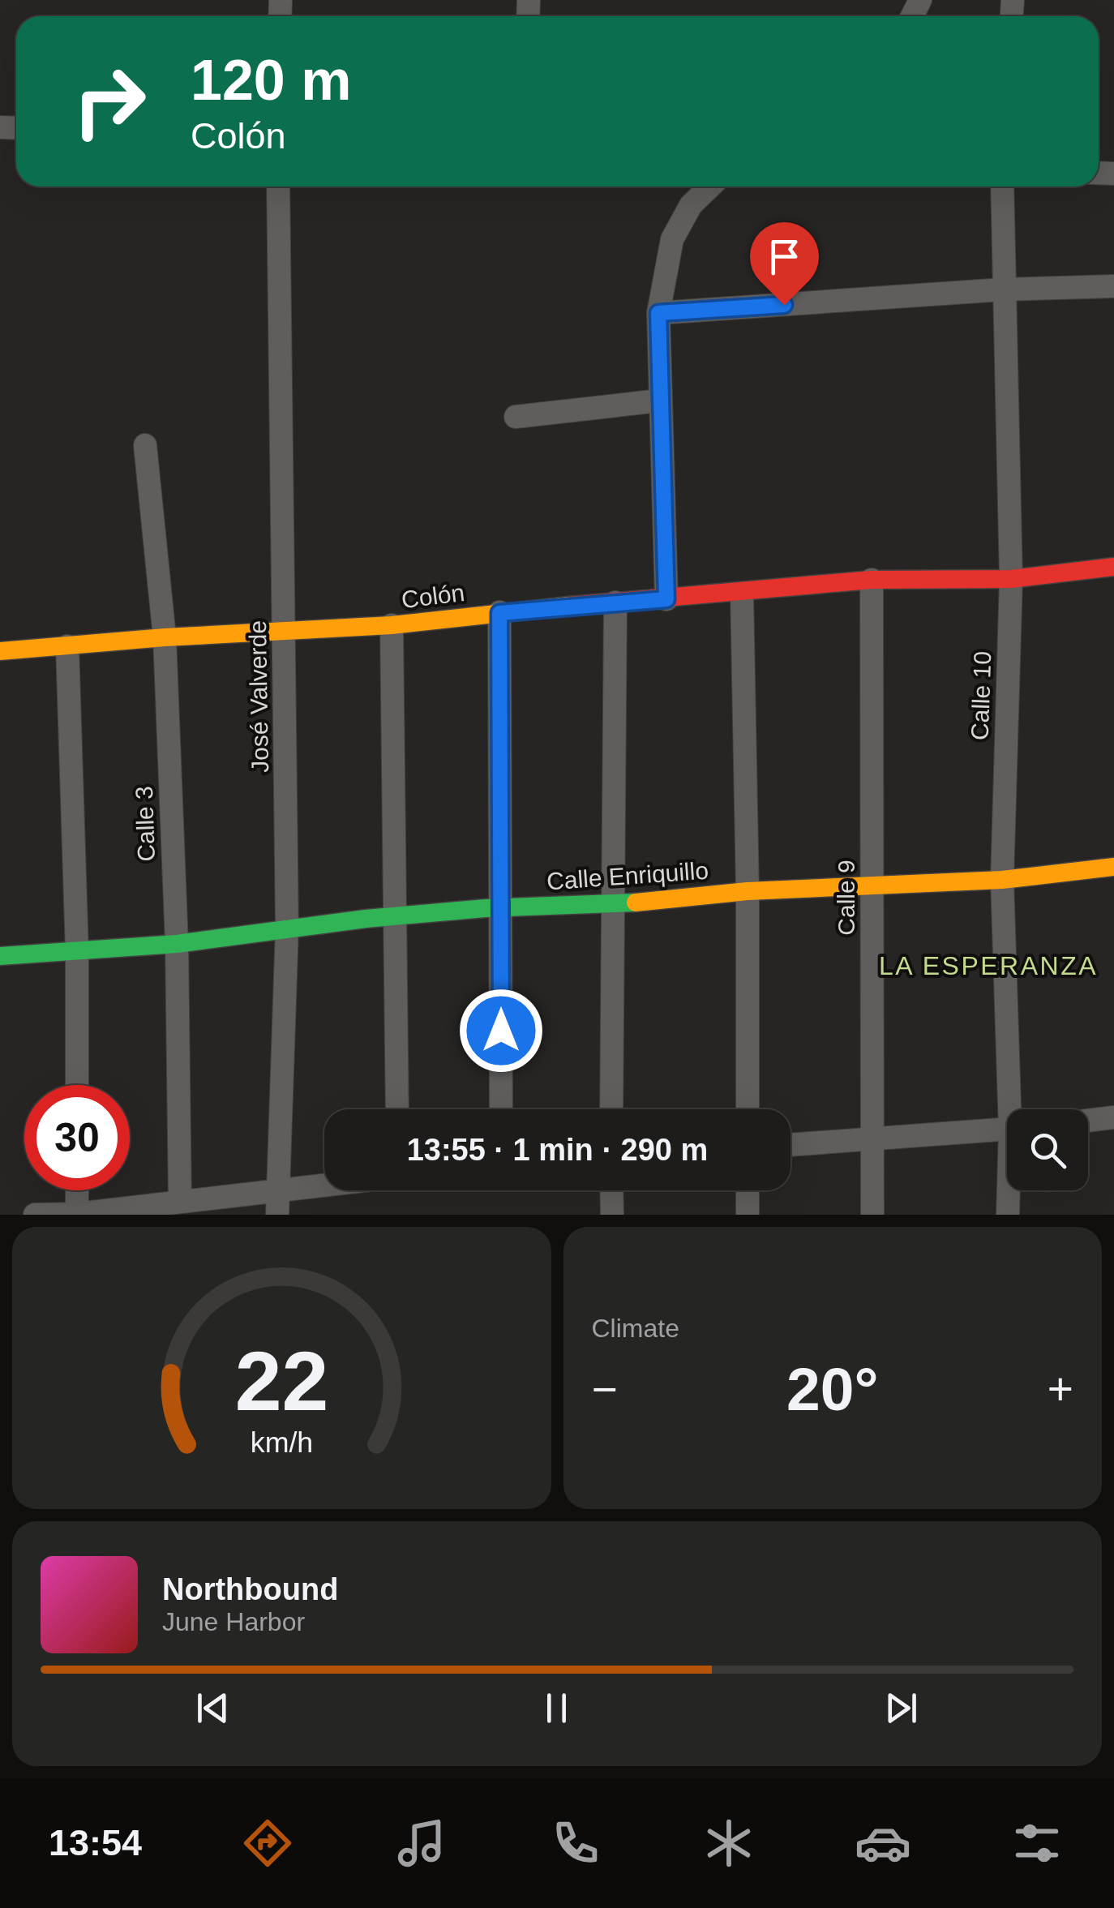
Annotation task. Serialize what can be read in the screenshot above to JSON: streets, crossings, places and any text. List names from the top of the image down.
{
  "streets": {
    "street": [
      "Colón",
      "Calle 10",
      "José Valverde",
      "Calle 3",
      "Calle Enriquillo",
      "Calle 9"
    ]
  },
  "crossings": [
    ["Colón", "Calle 10"],
    ["Colón", "José Valverde"],
    ["Colón", "Calle 3"],
    ["Colón", "Calle 9"],
    ["Calle 10", "Calle Enriquillo"],
    ["José Valverde", "Calle Enriquillo"],
    ["Calle 3", "Calle Enriquillo"],
    ["Calle Enriquillo", "Calle 9"]
  ],
  "districts": ["LA ESPERANZA"],
  "page": {
    "turn": ["120 m", "Colón"],
    "limit": "30",
    "trip": "13:55 · 1 min · 290 m",
    "tile": "Climate",
    "heat": ["−", "20°", "+"],
    "song": ["Northbound", "June Harbor"],
    "tabs": "13:54",
    "gauge": ["22", "km/h"]
  }
}
